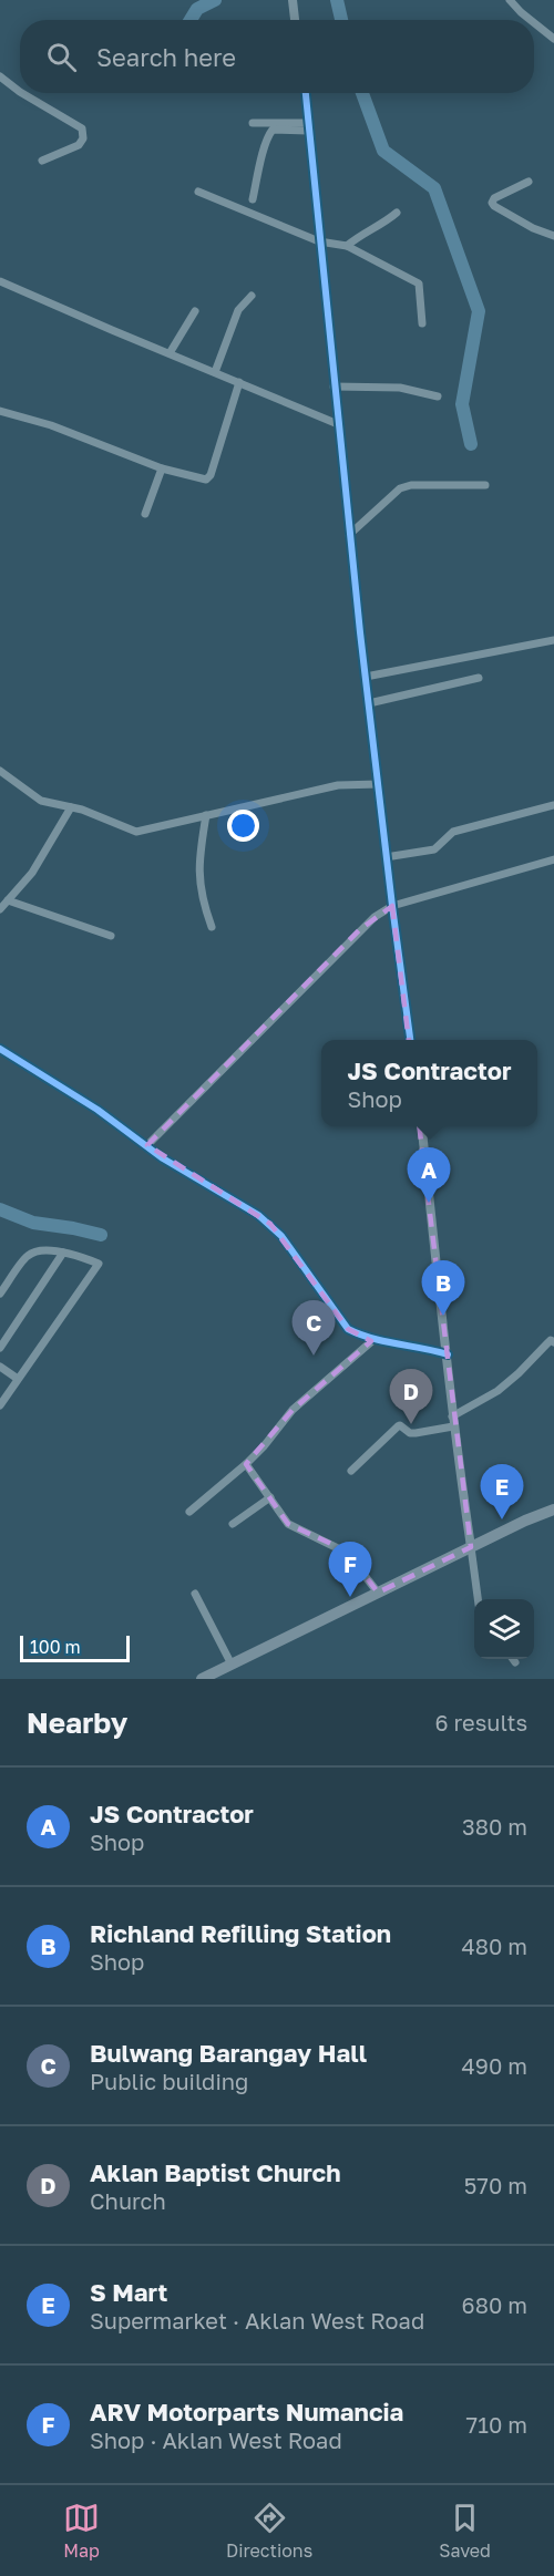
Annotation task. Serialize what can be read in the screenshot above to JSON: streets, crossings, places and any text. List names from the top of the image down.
{
  "scale_bar": "100 m",
  "page": {
    "search": "Search here",
    "popup": ["JS Contractor", "Shop"],
    "pins": [
      "A",
      "B",
      "C",
      "D",
      "E",
      "F"
    ],
    "scale": "100 m",
    "heading": ["Nearby", "6 results"],
    "list": [
      {
        "mark": "A",
        "name": "JS Contractor",
        "note": "Shop",
        "value": "380 m"
      },
      {
        "mark": "B",
        "name": "Richland Refilling Station",
        "note": "Shop",
        "value": "480 m"
      },
      {
        "mark": "C",
        "name": "Bulwang Barangay Hall",
        "note": "Public building",
        "value": "490 m"
      },
      {
        "mark": "D",
        "name": "Aklan Baptist Church",
        "note": "Church",
        "value": "570 m"
      },
      {
        "mark": "E",
        "name": "S Mart",
        "note": "Supermarket · Aklan West Road",
        "value": "680 m"
      },
      {
        "mark": "F",
        "name": "ARV Motorparts Numancia",
        "note": "Shop · Aklan West Road",
        "value": "710 m"
      }
    ],
    "nav": ["Map", "Directions", "Saved"]
  }
}
